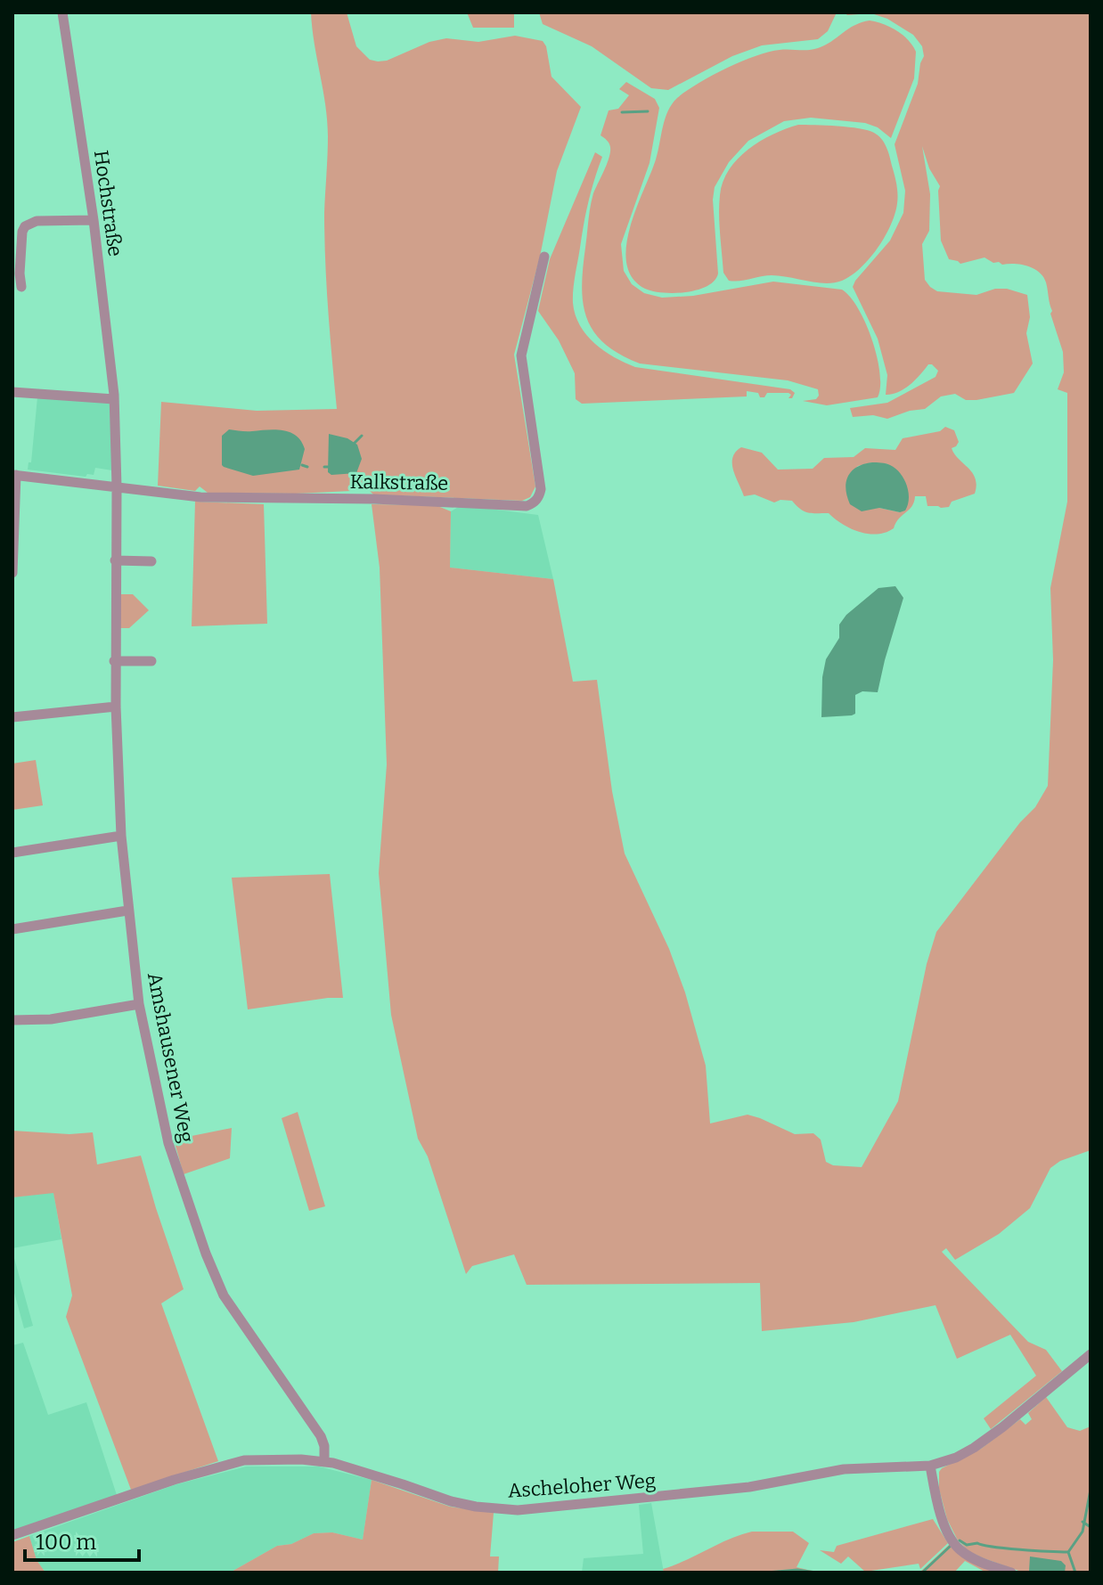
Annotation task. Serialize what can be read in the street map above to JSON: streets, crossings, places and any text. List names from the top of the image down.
{
  "streets": {
    "street": [
      "Hochstraße",
      "Kalkstraße",
      "Amshausener Weg",
      "Ascheloher Weg"
    ]
  },
  "crossings": [
    ["Hochstraße", "Kalkstraße"],
    ["Hochstraße", "Amshausener Weg"],
    ["Amshausener Weg", "Ascheloher Weg"]
  ],
  "scale_bar": "100 m"
}
